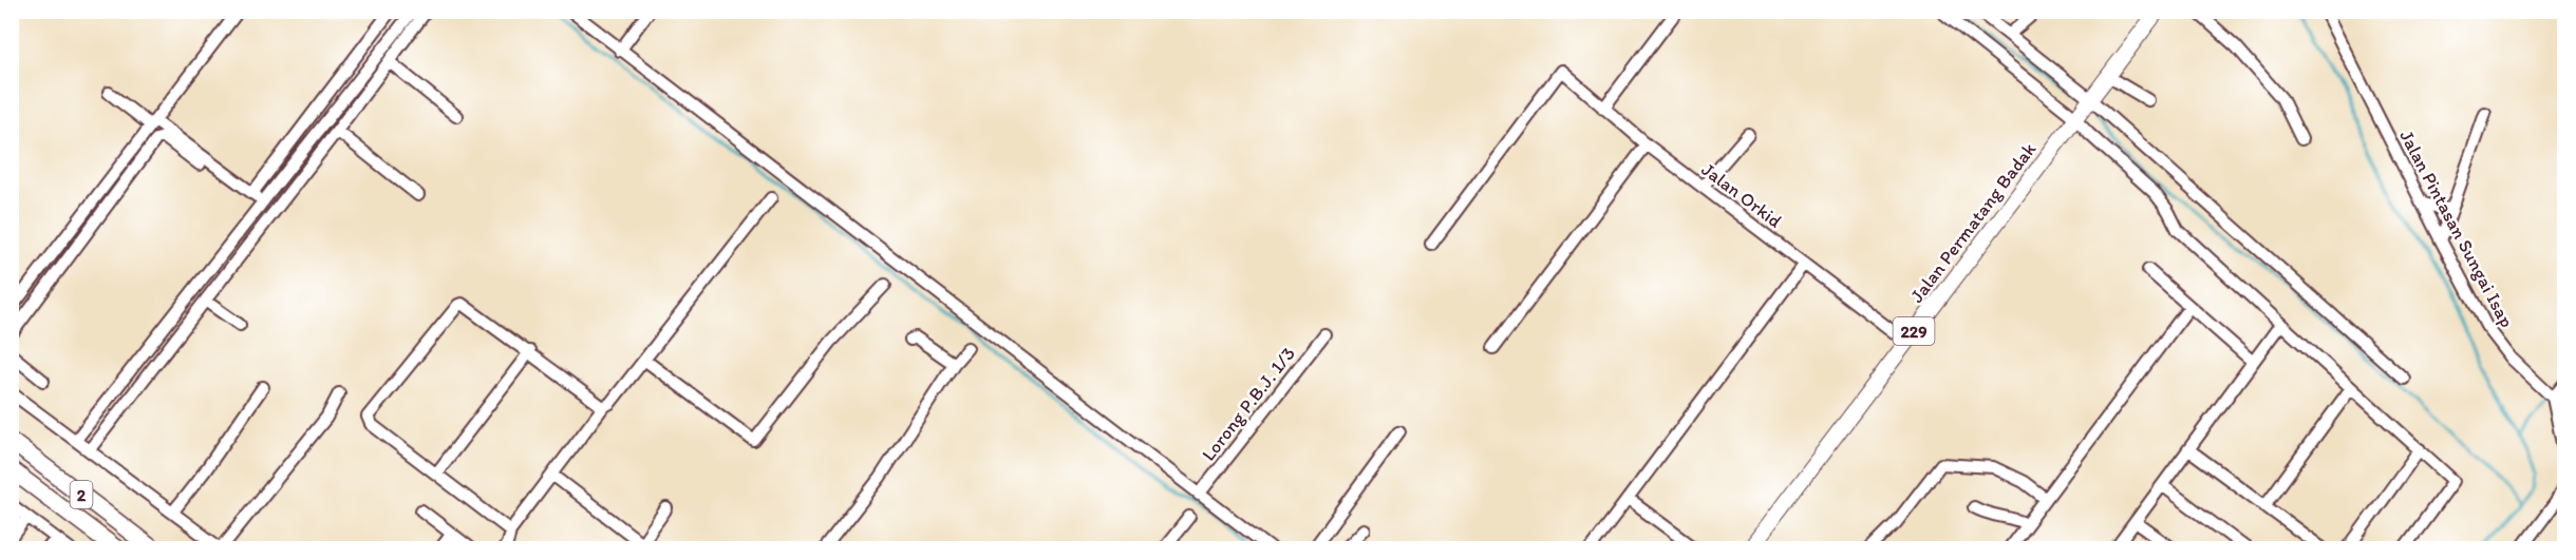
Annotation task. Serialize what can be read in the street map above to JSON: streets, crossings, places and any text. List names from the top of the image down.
{
  "streets": {
    "highway": ["2"],
    "main road": ["Jalan Permatang Badak", "229"],
    "street": ["Jalan Orkid", "Jalan Pintasan Sungai Isap", "Lorong P.B.J. 1/3"]
  },
  "crossings": [
    ["Jalan Orkid", "Jalan Permatang Badak"]
  ]
}
